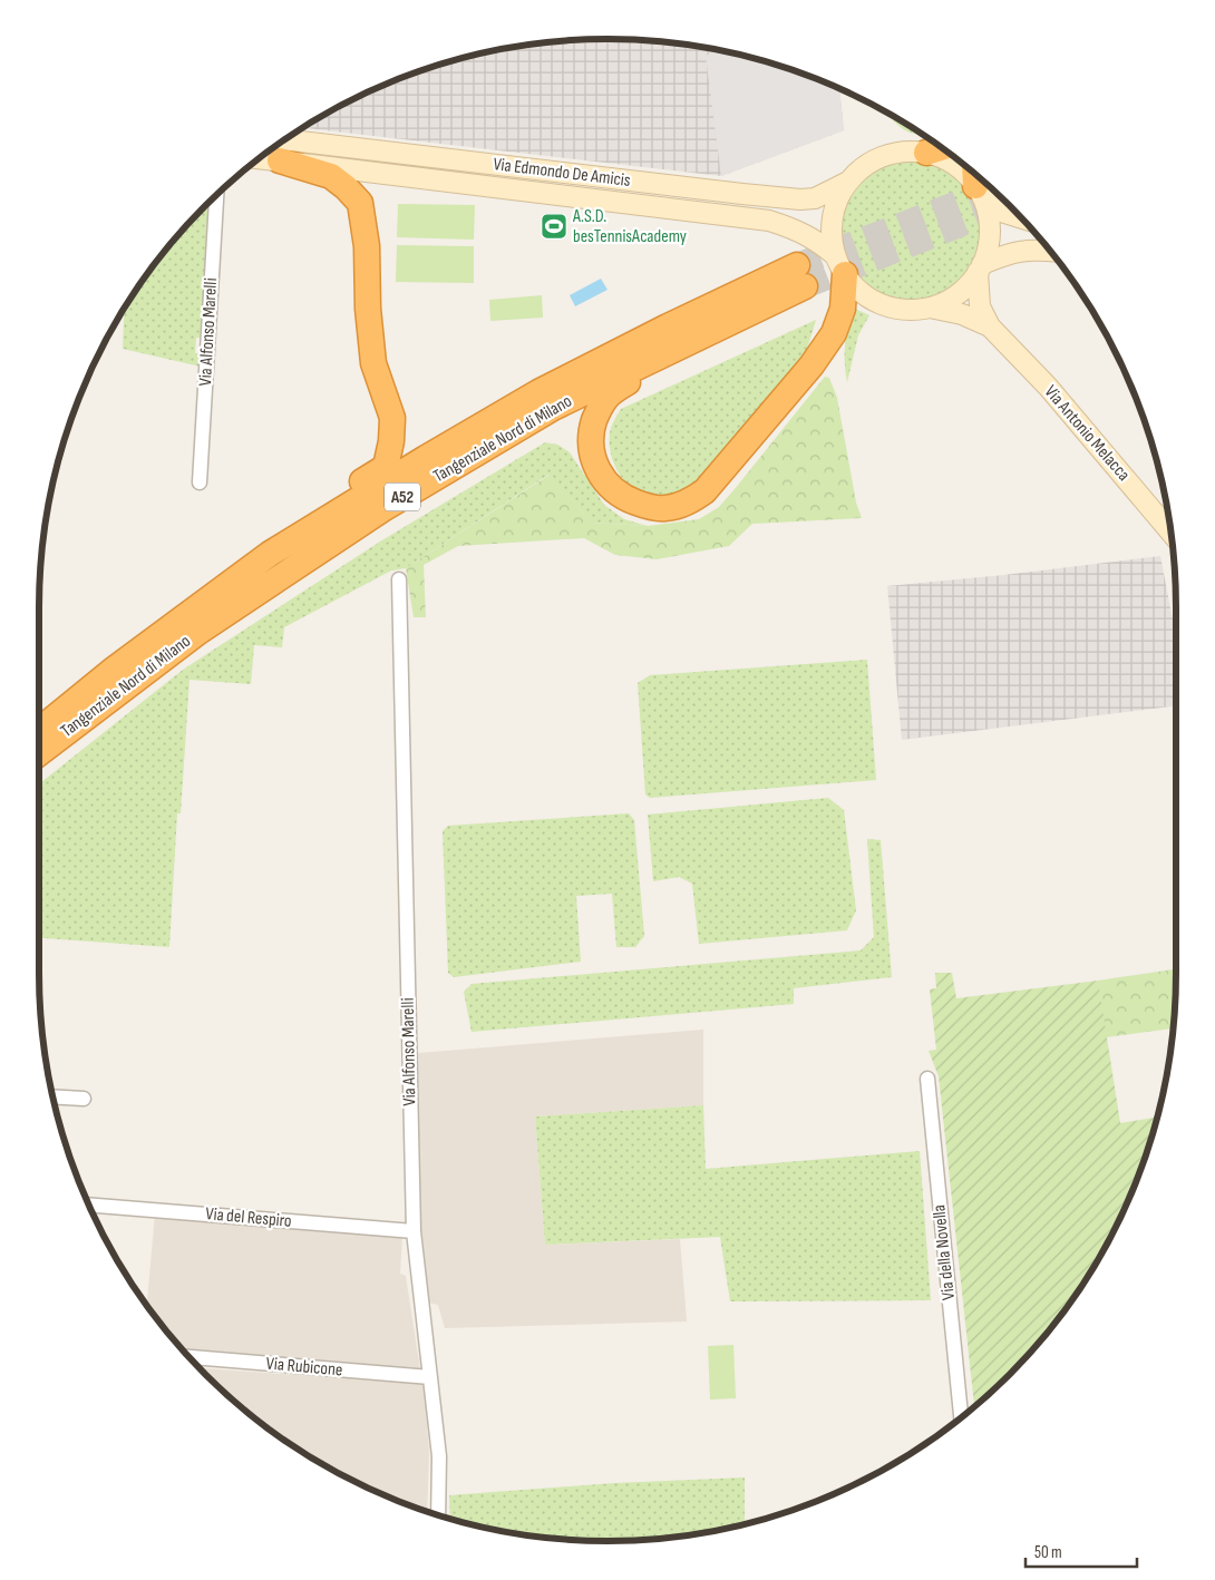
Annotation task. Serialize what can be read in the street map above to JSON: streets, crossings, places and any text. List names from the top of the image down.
{
  "streets": {
    "highway": ["Tangenziale Nord di Milano", "A52"],
    "main road": ["Via Edmondo De Amicis", "Via Antonio Melacca"],
    "street": [
      "Via Alfonso Marelli",
      "Via del Respiro",
      "Via della Novella",
      "Via Rubicone"
    ]
  },
  "crossings": [
    ["Via Edmondo De Amicis", "Via Antonio Melacca"],
    ["Via Alfonso Marelli", "Via del Respiro"],
    ["Via Alfonso Marelli", "Via Rubicone"]
  ],
  "places": {
    "sports": ["A.S.D. besTennisAcademy"]
  },
  "scale_bar": "50 m"
}
